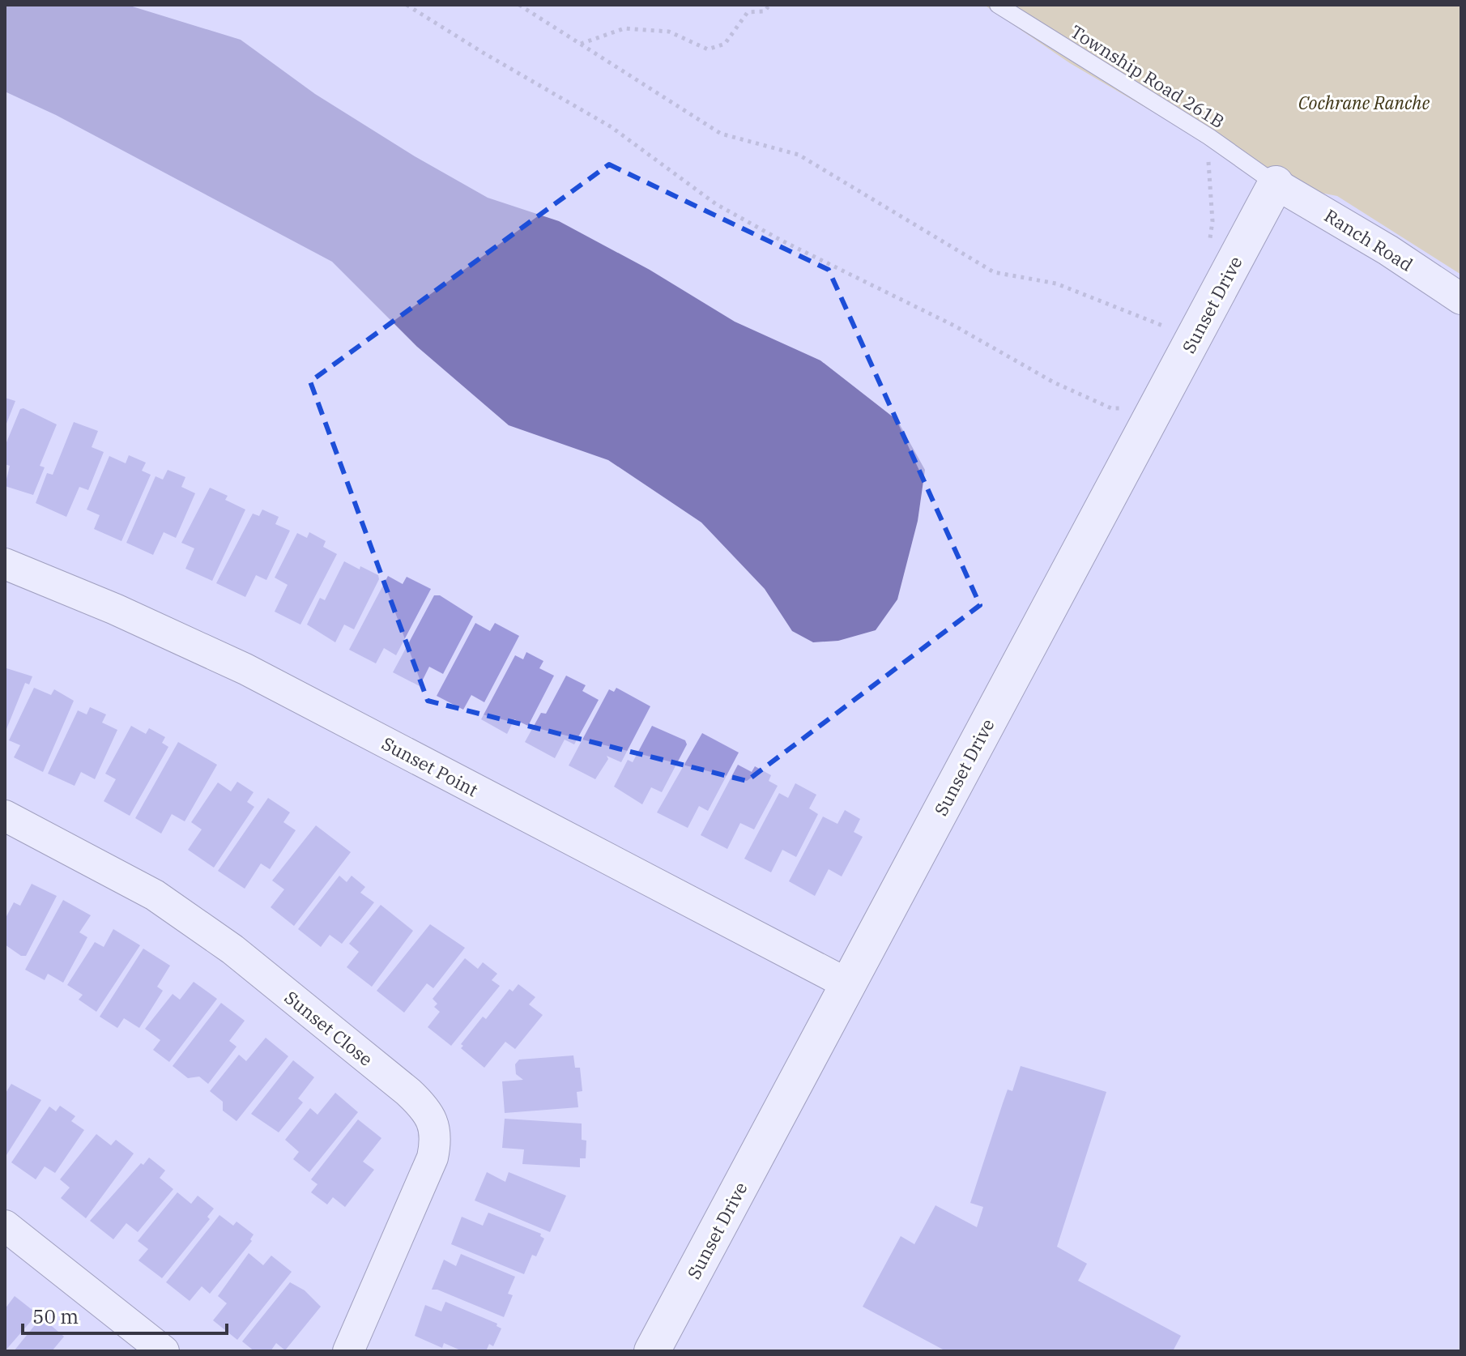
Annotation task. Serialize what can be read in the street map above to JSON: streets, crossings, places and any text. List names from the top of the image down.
{
  "streets": {
    "street": [
      "Ranch Road",
      "Sunset Drive",
      "Sunset Point",
      "Sunset Close"
    ],
    "lane": ["Township Road 261B"]
  },
  "crossings": [
    ["Township Road 261B", "Ranch Road"],
    ["Township Road 261B", "Sunset Drive"],
    ["Ranch Road", "Sunset Drive"],
    ["Sunset Drive", "Sunset Point"]
  ],
  "parks": ["Cochrane Ranche"],
  "scale_bar": "50 m"
}
